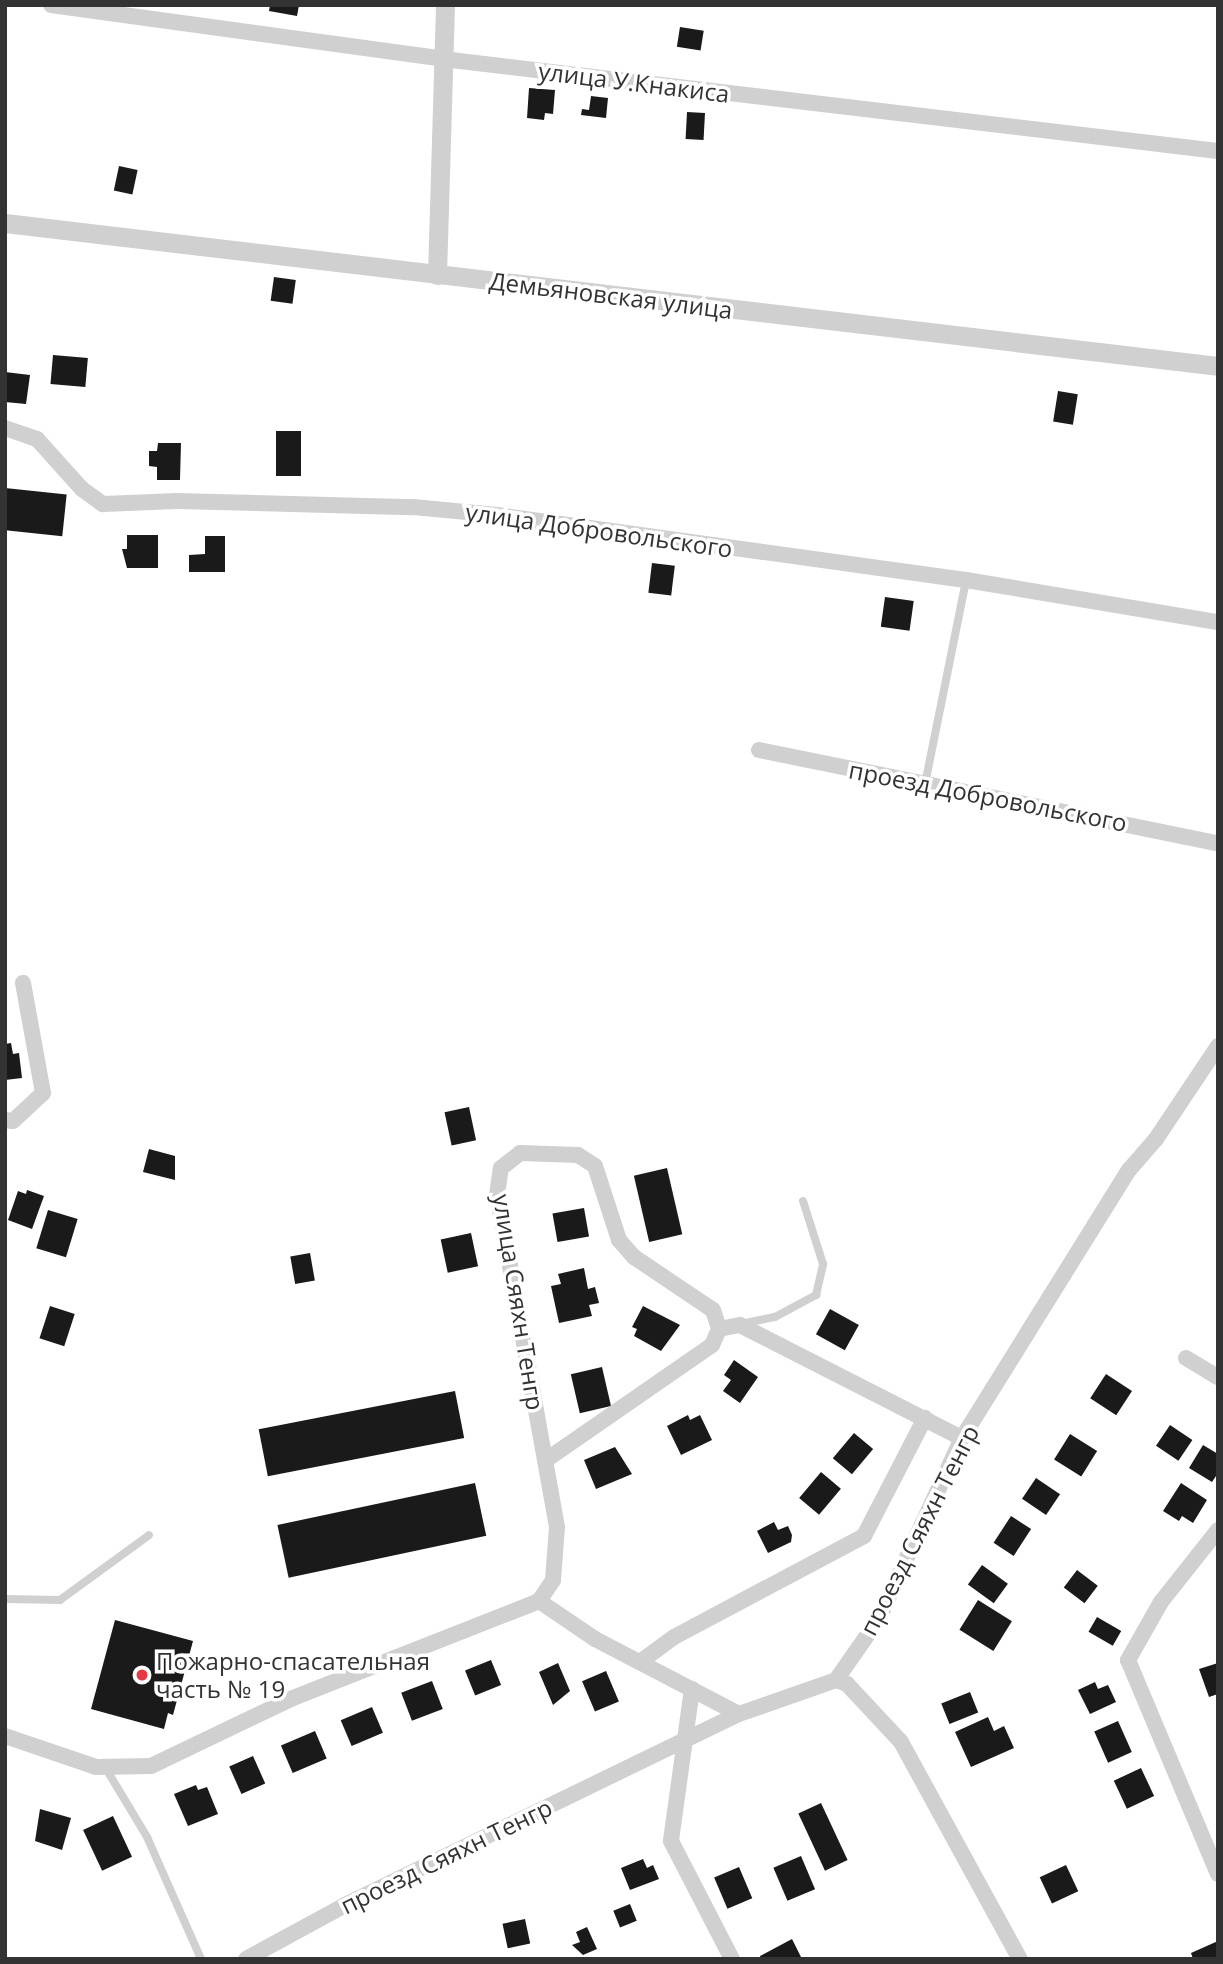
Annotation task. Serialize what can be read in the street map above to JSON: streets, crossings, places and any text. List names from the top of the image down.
{
  "streets": {
    "street": [
      "улица У.Кнакиса",
      "Демьяновская улица",
      "улица Добровольского",
      "проезд Добровольского",
      "улица Сяяхн Тенгр",
      "проезд Сяяхн Тенгр"
    ]
  },
  "places": ["Пожарно-спасательная часть № 19"]
}
